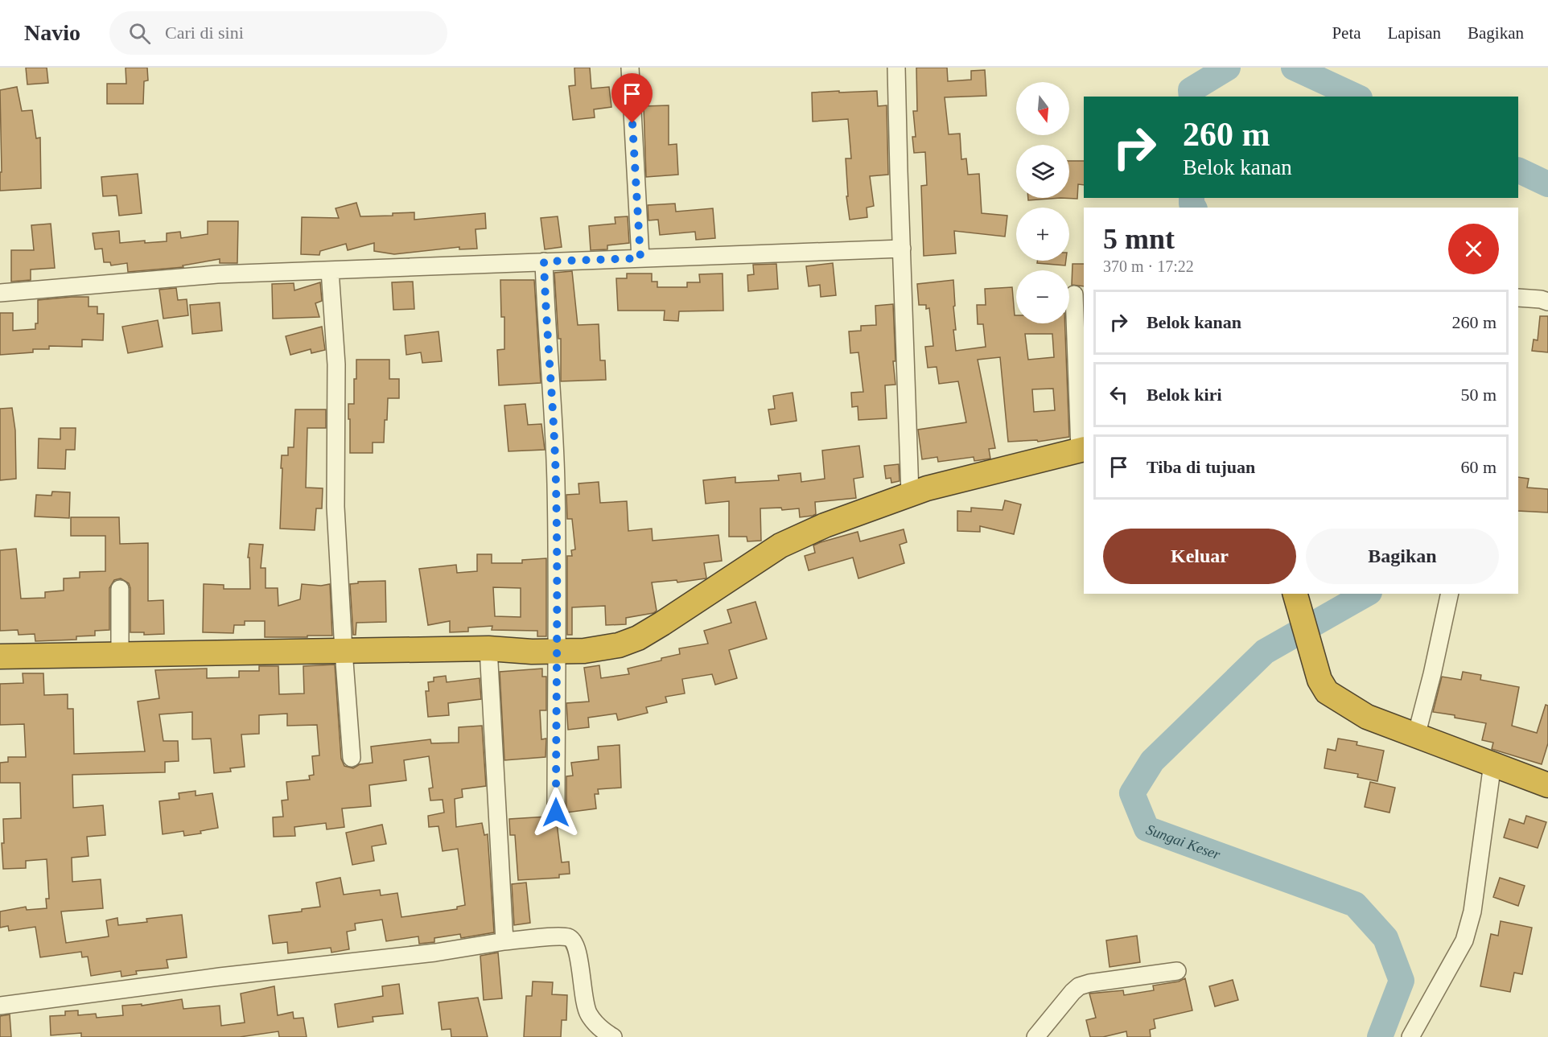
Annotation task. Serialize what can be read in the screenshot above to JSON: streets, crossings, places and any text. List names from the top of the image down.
{
  "water": ["Sungai Keser"],
  "north": "bottom",
  "page": {
    "header": "Navio",
    "search": "Cari di sini",
    "nav": ["Peta", "Lapisan", "Bagikan"],
    "map_buttons": ["+", "−"],
    "turn": ["260 m", "Belok kanan"],
    "heading": ["5 mnt", "370 m · 17:22"],
    "list": [
      {
        "name": "Belok kanan",
        "value": "260 m"
      },
      {
        "name": "Belok kiri",
        "value": "50 m"
      },
      {
        "name": "Tiba di tujuan",
        "value": "60 m"
      }
    ],
    "buttons": ["Keluar", "Bagikan"]
  }
}
